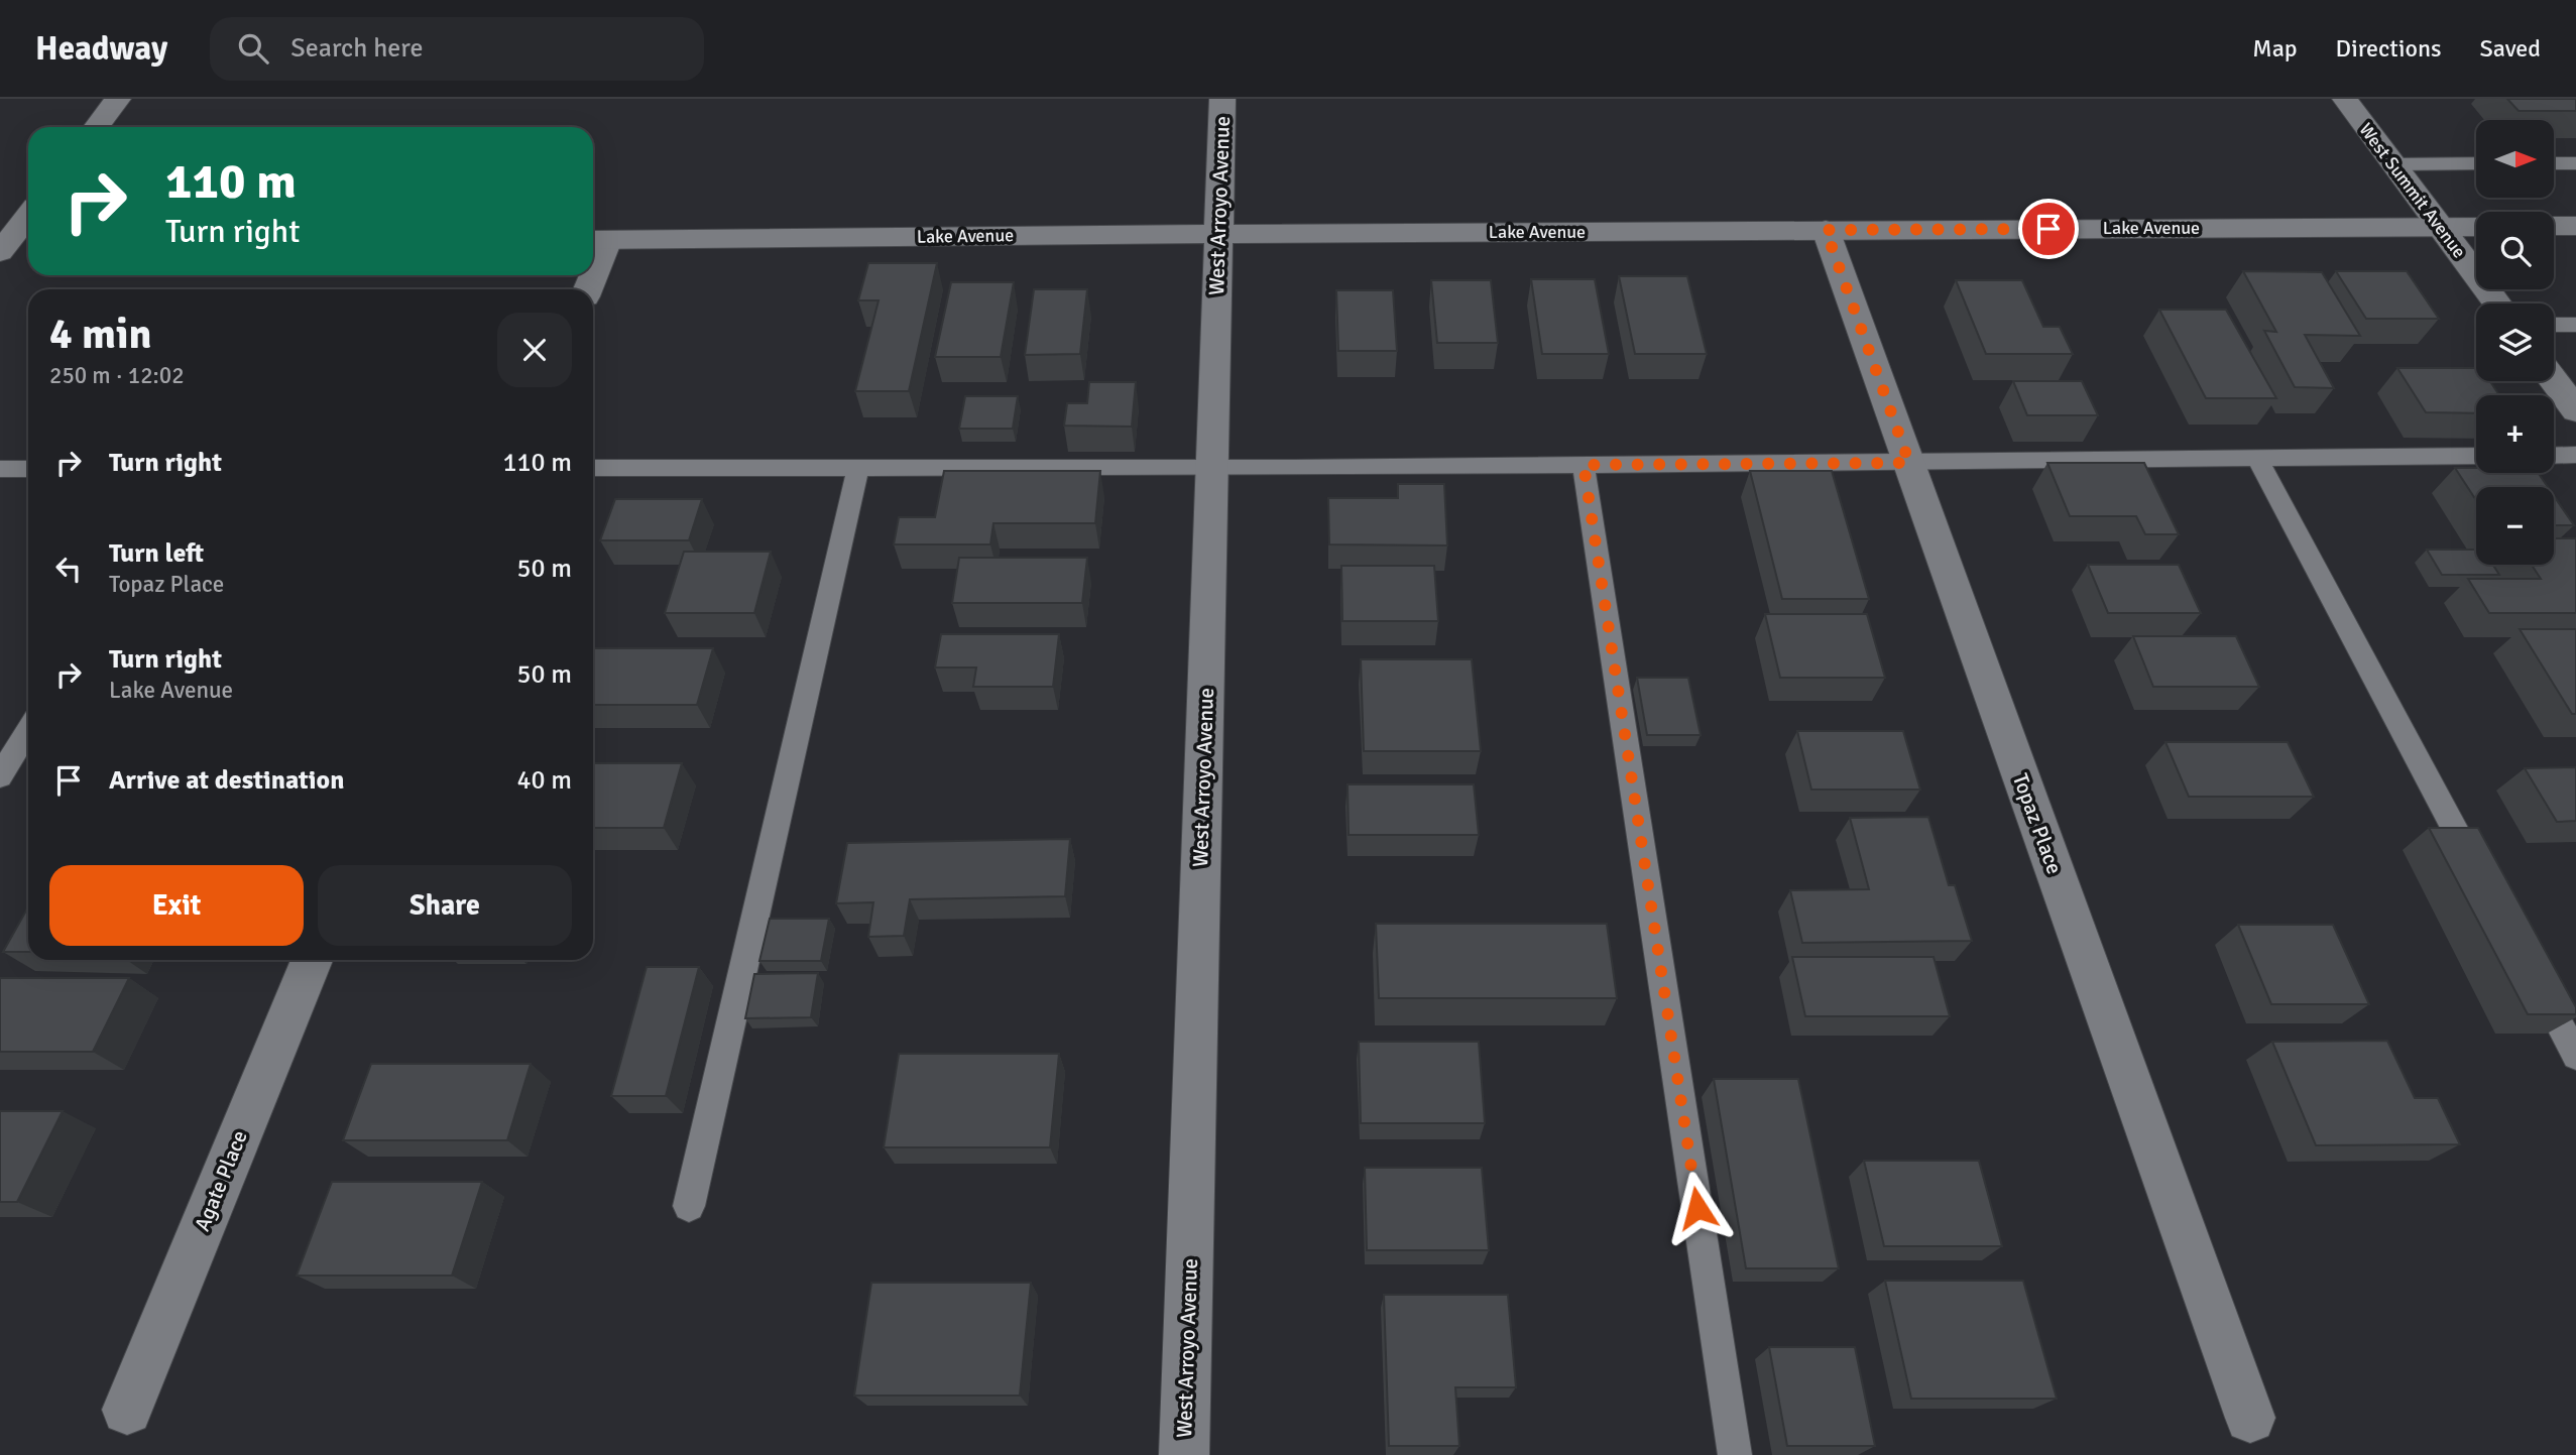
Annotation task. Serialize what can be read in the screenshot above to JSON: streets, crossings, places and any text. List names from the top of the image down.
{
  "streets": {
    "street": [
      "West Summit Avenue",
      "West Arroyo Avenue",
      "Lake Avenue",
      "Topaz Place",
      "Agate Place"
    ]
  },
  "crossings": [
    ["West Summit Avenue", "Lake Avenue"],
    ["West Arroyo Avenue", "Lake Avenue"],
    ["Lake Avenue", "Topaz Place"]
  ],
  "north": "right",
  "page": {
    "header": "Headway",
    "search": "Search here",
    "nav": ["Map", "Directions", "Saved"],
    "map_buttons": ["+", "−"],
    "turn": ["110 m", "Turn right"],
    "heading": ["4 min", "250 m · 12:02"],
    "list": [
      {
        "name": "Turn right",
        "value": "110 m"
      },
      {
        "name": "Turn left",
        "note": "Topaz Place",
        "value": "50 m"
      },
      {
        "name": "Turn right",
        "note": "Lake Avenue",
        "value": "50 m"
      },
      {
        "name": "Arrive at destination",
        "value": "40 m"
      }
    ],
    "buttons": ["Exit", "Share"]
  }
}
